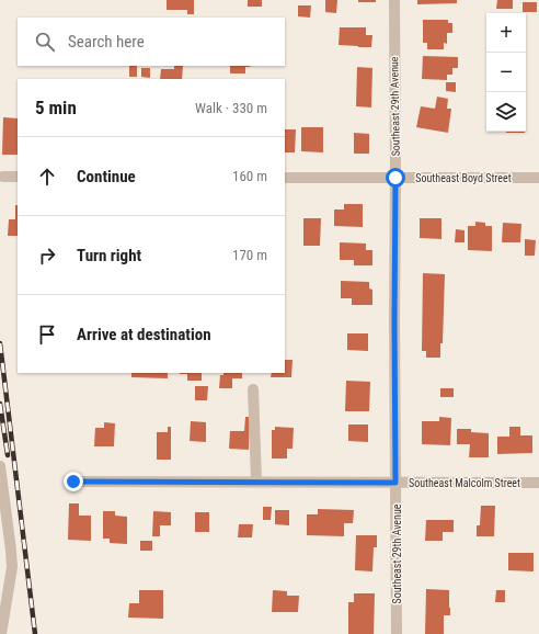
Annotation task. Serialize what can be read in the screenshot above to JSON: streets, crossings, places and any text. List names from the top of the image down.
{
  "streets": {
    "street": ["Southeast 29th Avenue", "Southeast Boyd Street", "Southeast Malcolm Street"]
  },
  "crossings": [
    ["Southeast 29th Avenue", "Southeast Boyd Street"],
    ["Southeast 29th Avenue", "Southeast Malcolm Street"]
  ],
  "page": {
    "map_buttons": ["+", "−"],
    "search": "Search here",
    "heading": ["5 min", "Walk · 330 m"],
    "list": [
      ["Continue", "160 m"],
      ["Turn right", "170 m"],
      "Arrive at destination"
    ]
  }
}
